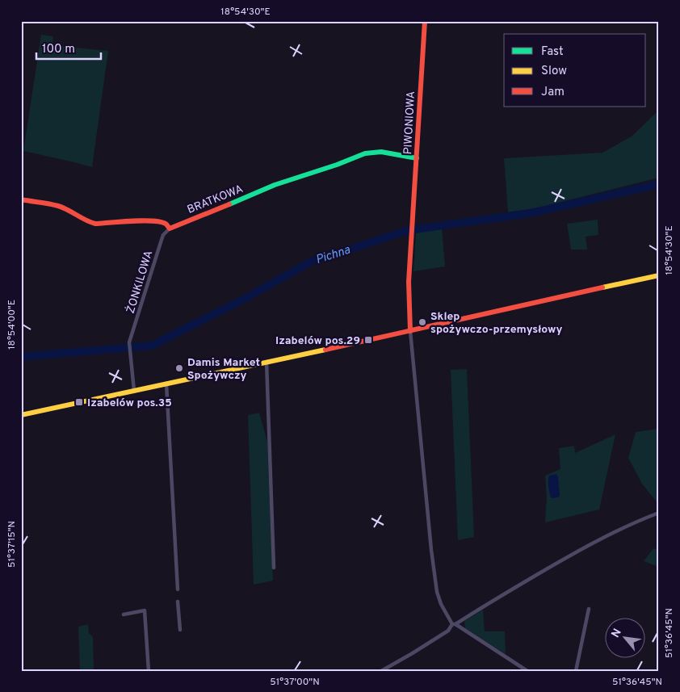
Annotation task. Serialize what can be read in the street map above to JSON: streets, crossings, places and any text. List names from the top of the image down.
{
  "streets": {
    "street": ["PIWONIOWA", "BRATKOWA", "ŻONKILOWA"]
  },
  "crossings": [
    ["PIWONIOWA", "BRATKOWA"],
    ["BRATKOWA", "ŻONKILOWA"]
  ],
  "water": ["Pichna"],
  "places": {
    "other": ["Sklep spożywczo-przemysłowy", "Damis Market Spożywczy"],
    "transit": ["Izabelów pos.29", "Izabelów pos.35"]
  },
  "legend": ["Fast", "Slow", "Jam"],
  "scale_bar": "100 m",
  "north": "top left",
  "coordinates": [
    "18°54'30\"E",
    "18°54'00\"E",
    "51°37'15\"N",
    "51°36'45\"N",
    "51°37'00\"N"
  ]
}
